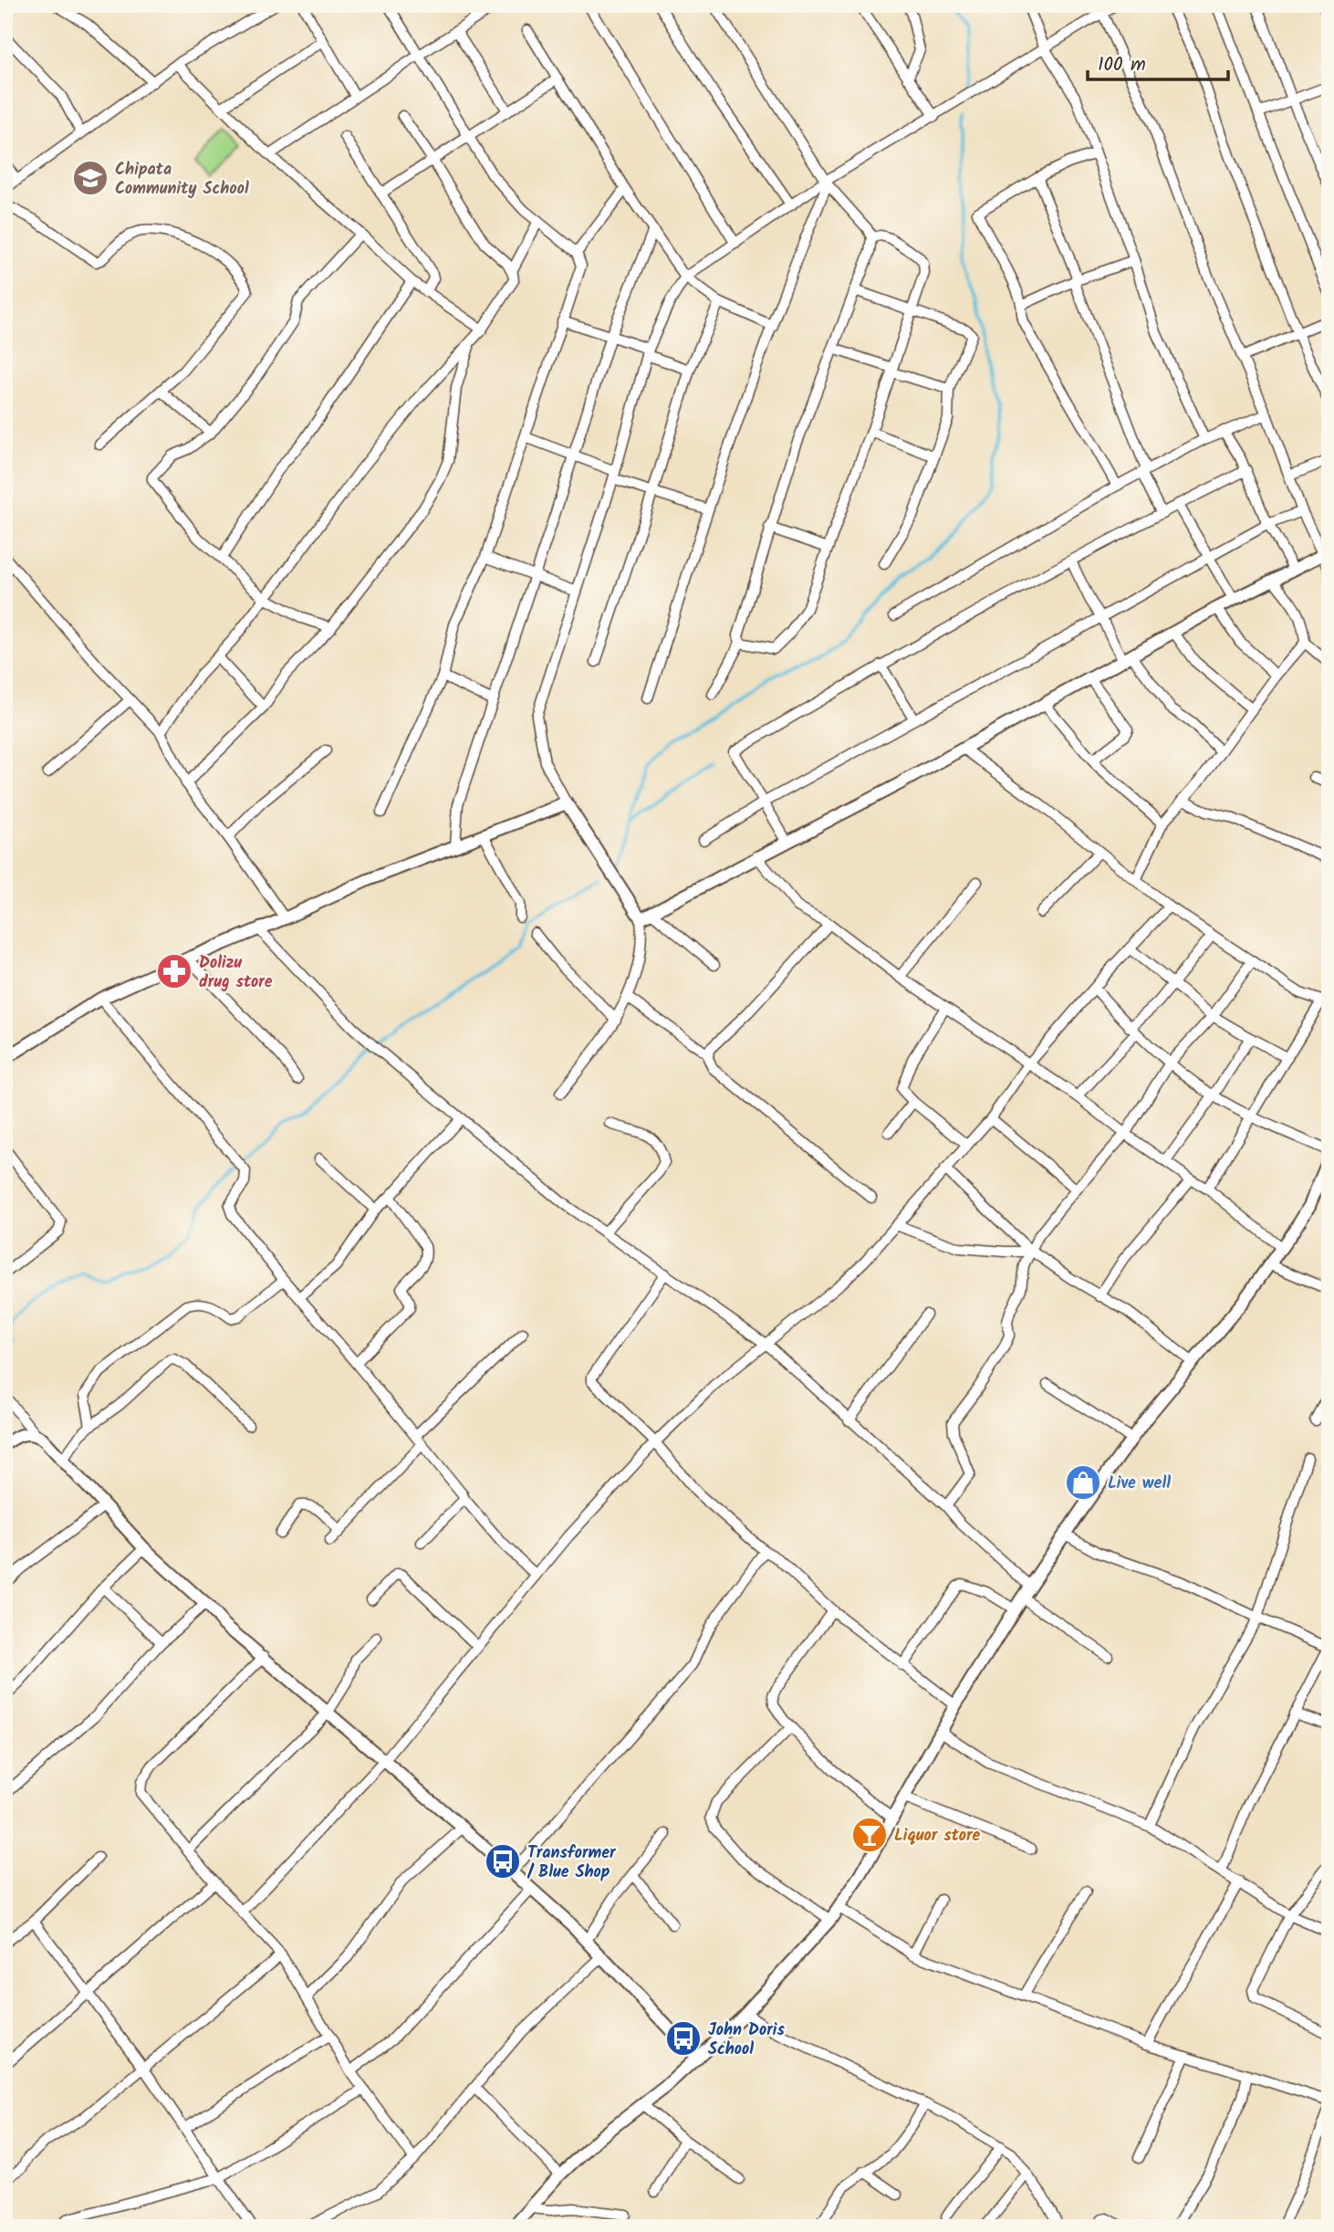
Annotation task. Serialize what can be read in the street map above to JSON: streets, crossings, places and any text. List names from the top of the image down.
{
  "places": {
    "school or university": ["Chipata Community School"],
    "pharmacy": ["Dolizu drug store"],
    "shop": ["Live well"],
    "bar": ["Liquor store"],
    "bus stop": ["Transformer / Blue Shop", "John Doris School"]
  },
  "scale_bar": "100 m"
}
